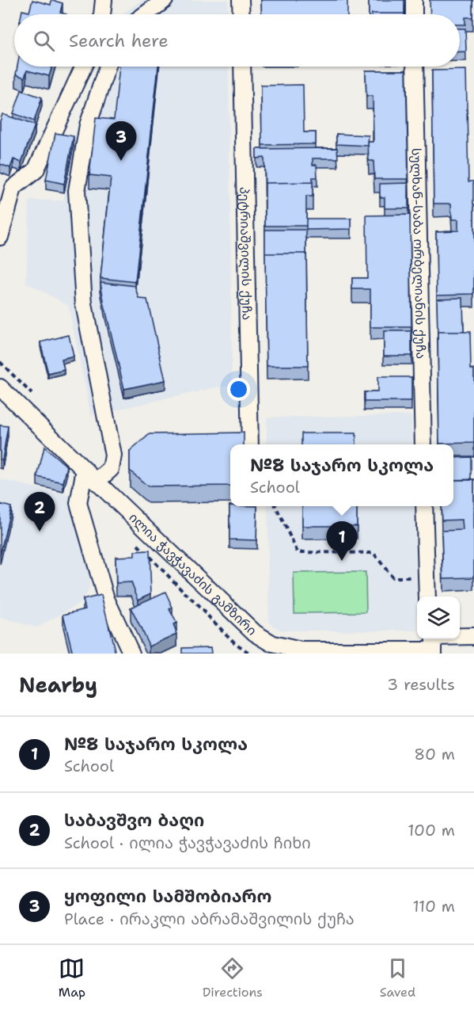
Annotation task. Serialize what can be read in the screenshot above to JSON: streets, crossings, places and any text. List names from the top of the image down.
{
  "streets": {
    "street": ["პეტრიაშვილის ქუჩა", "სულხან-საბა ორბელიანის ქუჩა", "ილია ჭავჭავაძის გამზირი"]
  },
  "page": {
    "search": "Search here",
    "pins": ["3", "2", "1"],
    "popup": ["№8 საჯარო სკოლა", "School"],
    "heading": ["Nearby", "3 results"],
    "list": [
      {
        "mark": "1",
        "name": "№8 საჯარო სკოლა",
        "note": "School",
        "value": "80 m"
      },
      {
        "mark": "2",
        "name": "საბავშვო ბაღი",
        "note": "School · ილია ჭავჭავაძის ჩიხი",
        "value": "100 m"
      },
      {
        "mark": "3",
        "name": "ყოფილი სამშობიარო",
        "note": "Place · ირაკლი აბრამაშვილის ქუჩა",
        "value": "110 m"
      }
    ],
    "nav": ["Map", "Directions", "Saved"]
  }
}
